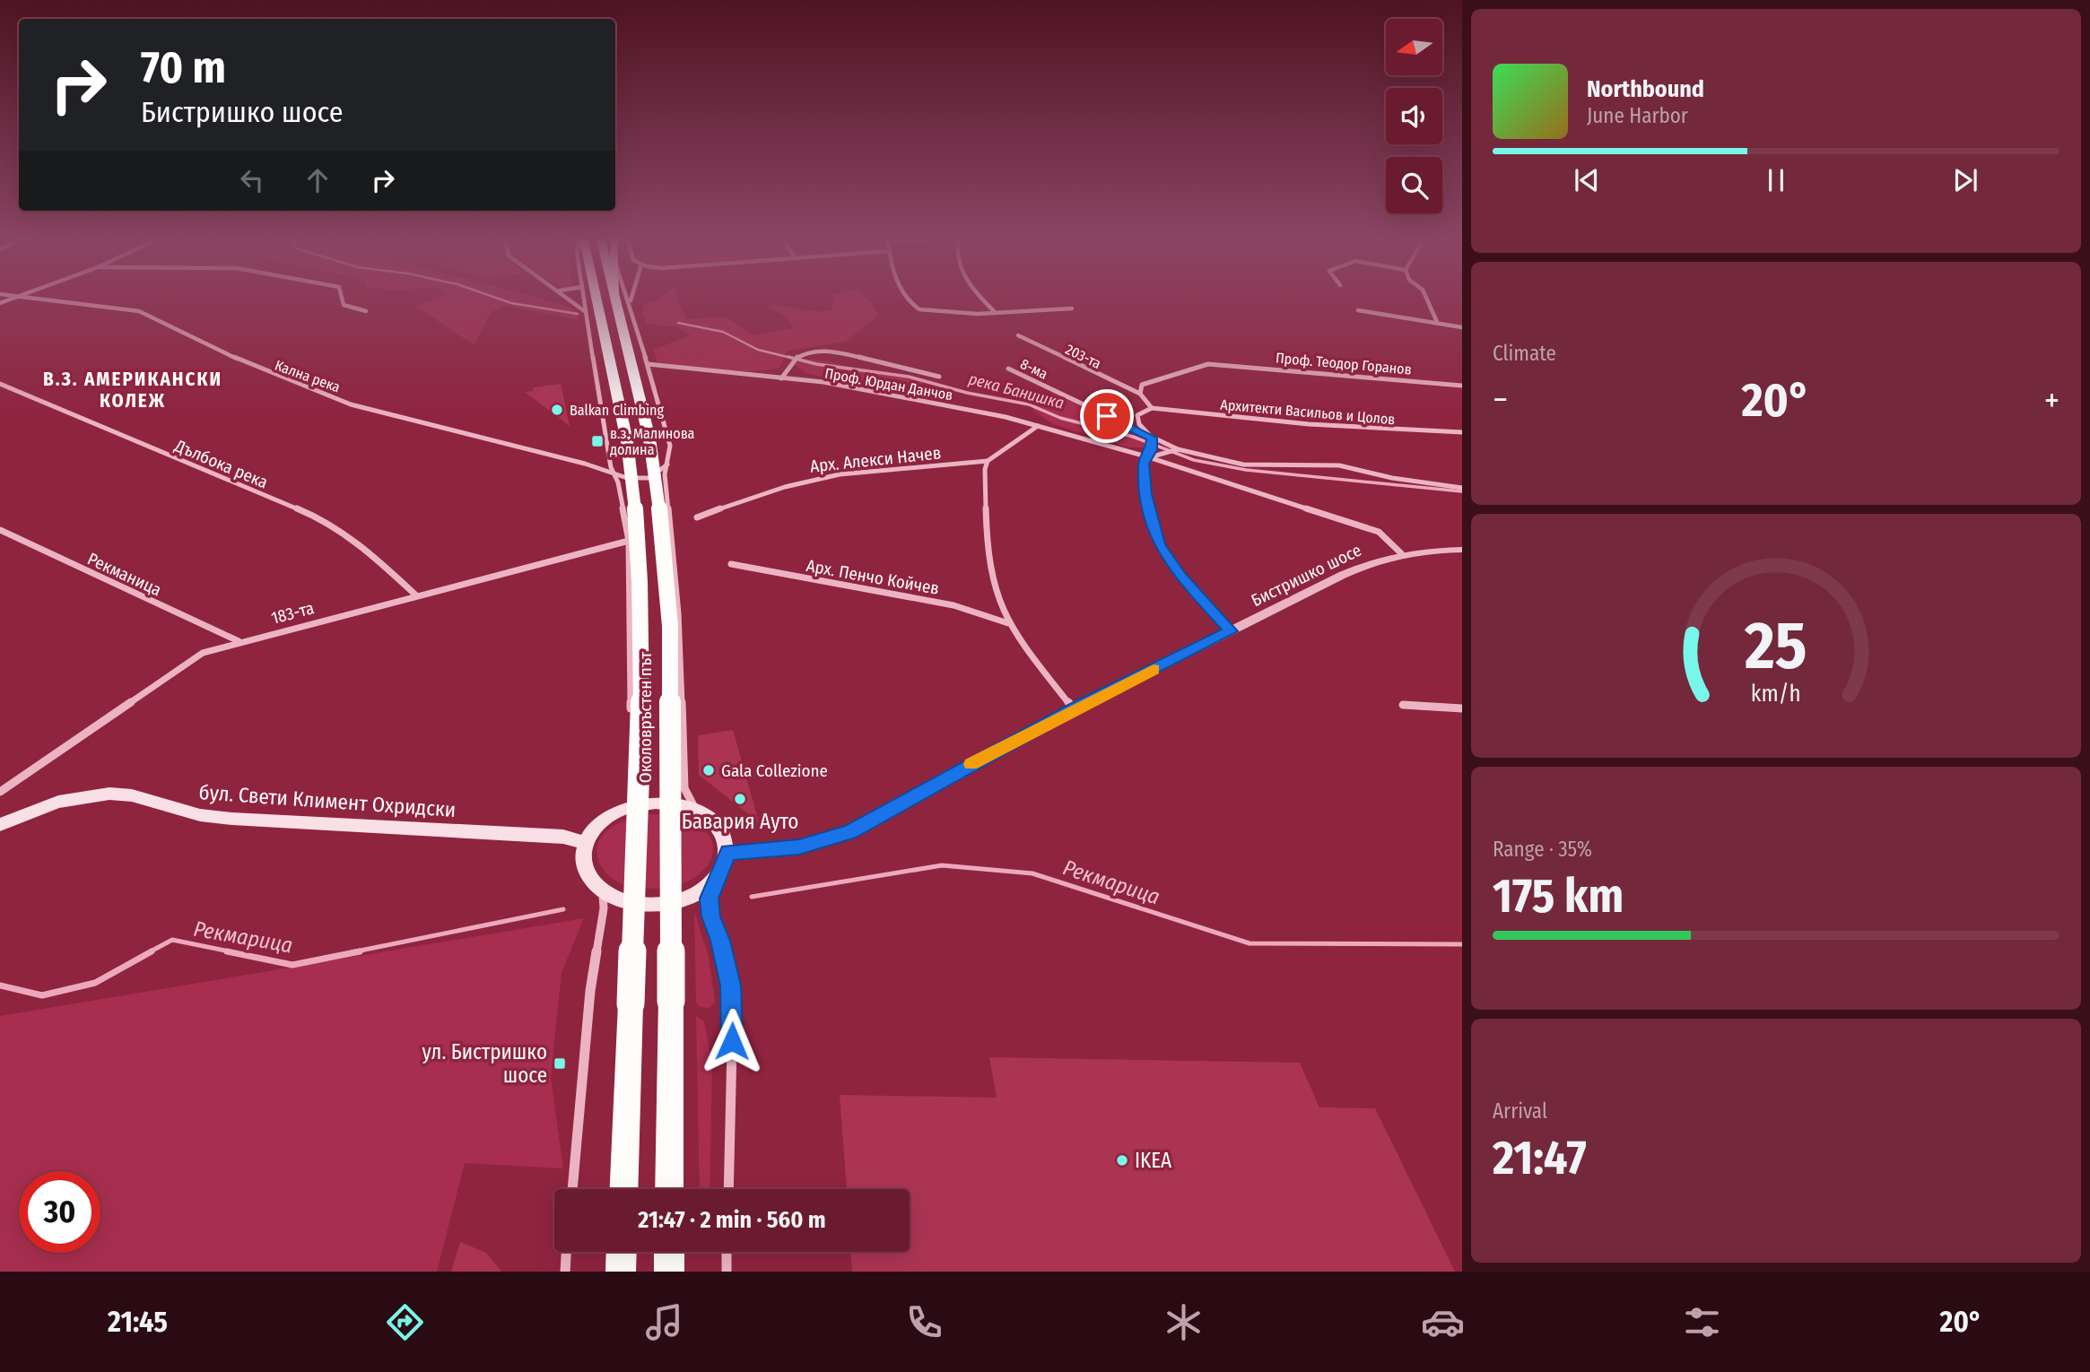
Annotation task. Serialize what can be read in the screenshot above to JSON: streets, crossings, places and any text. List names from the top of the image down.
{
  "streets": {
    "highway": ["Околовръстен път"],
    "main road": ["бул. Свети Климент Охридски"],
    "street": [
      "203-та",
      "Проф. Теодор Горанов",
      "8-ма",
      "Кална река",
      "Проф. Юрдан Данчов",
      "Архитекти Васильов и Цолов",
      "Арх. Алекси Начев",
      "Дълбока река",
      "Рекманица",
      "Бистришко шосе",
      "Арх. Пенчо Койчев",
      "183-та"
    ]
  },
  "crossings": [
    ["203-та", "Проф. Теодор Горанов"],
    ["Проф. Юрдан Данчов", "Бистришко шосе"],
    ["Дълбока река", "183-та"],
    ["Рекманица", "183-та"],
    ["Бистришко шосе", "бул. Свети Климент Охридски"]
  ],
  "districts": ["В.З. АМЕРИКАНСКИ КОЛЕЖ"],
  "water": ["река Банишка", "Рекмарица"],
  "places": {
    "other": [
      "Balkan Climbing",
      "Gala Collezione",
      "Бавария Ауто",
      "IKEA"
    ],
    "transit": ["в.з. Малинова долина", "ул. Бистришко шосе"]
  },
  "north": "left",
  "page": {
    "turn": ["70 m", "Бистришко шосе"],
    "song": ["Northbound", "June Harbor"],
    "tile": [
      "Climate",
      ["Range · 35%", "175 km"],
      ["Arrival", "21:47"]
    ],
    "heat": ["−", "20°", "+"],
    "limit": "30",
    "trip": "21:47 · 2 min · 560 m",
    "tabs": ["21:45", "20°"],
    "gauge": ["25", "km/h"]
  }
}
